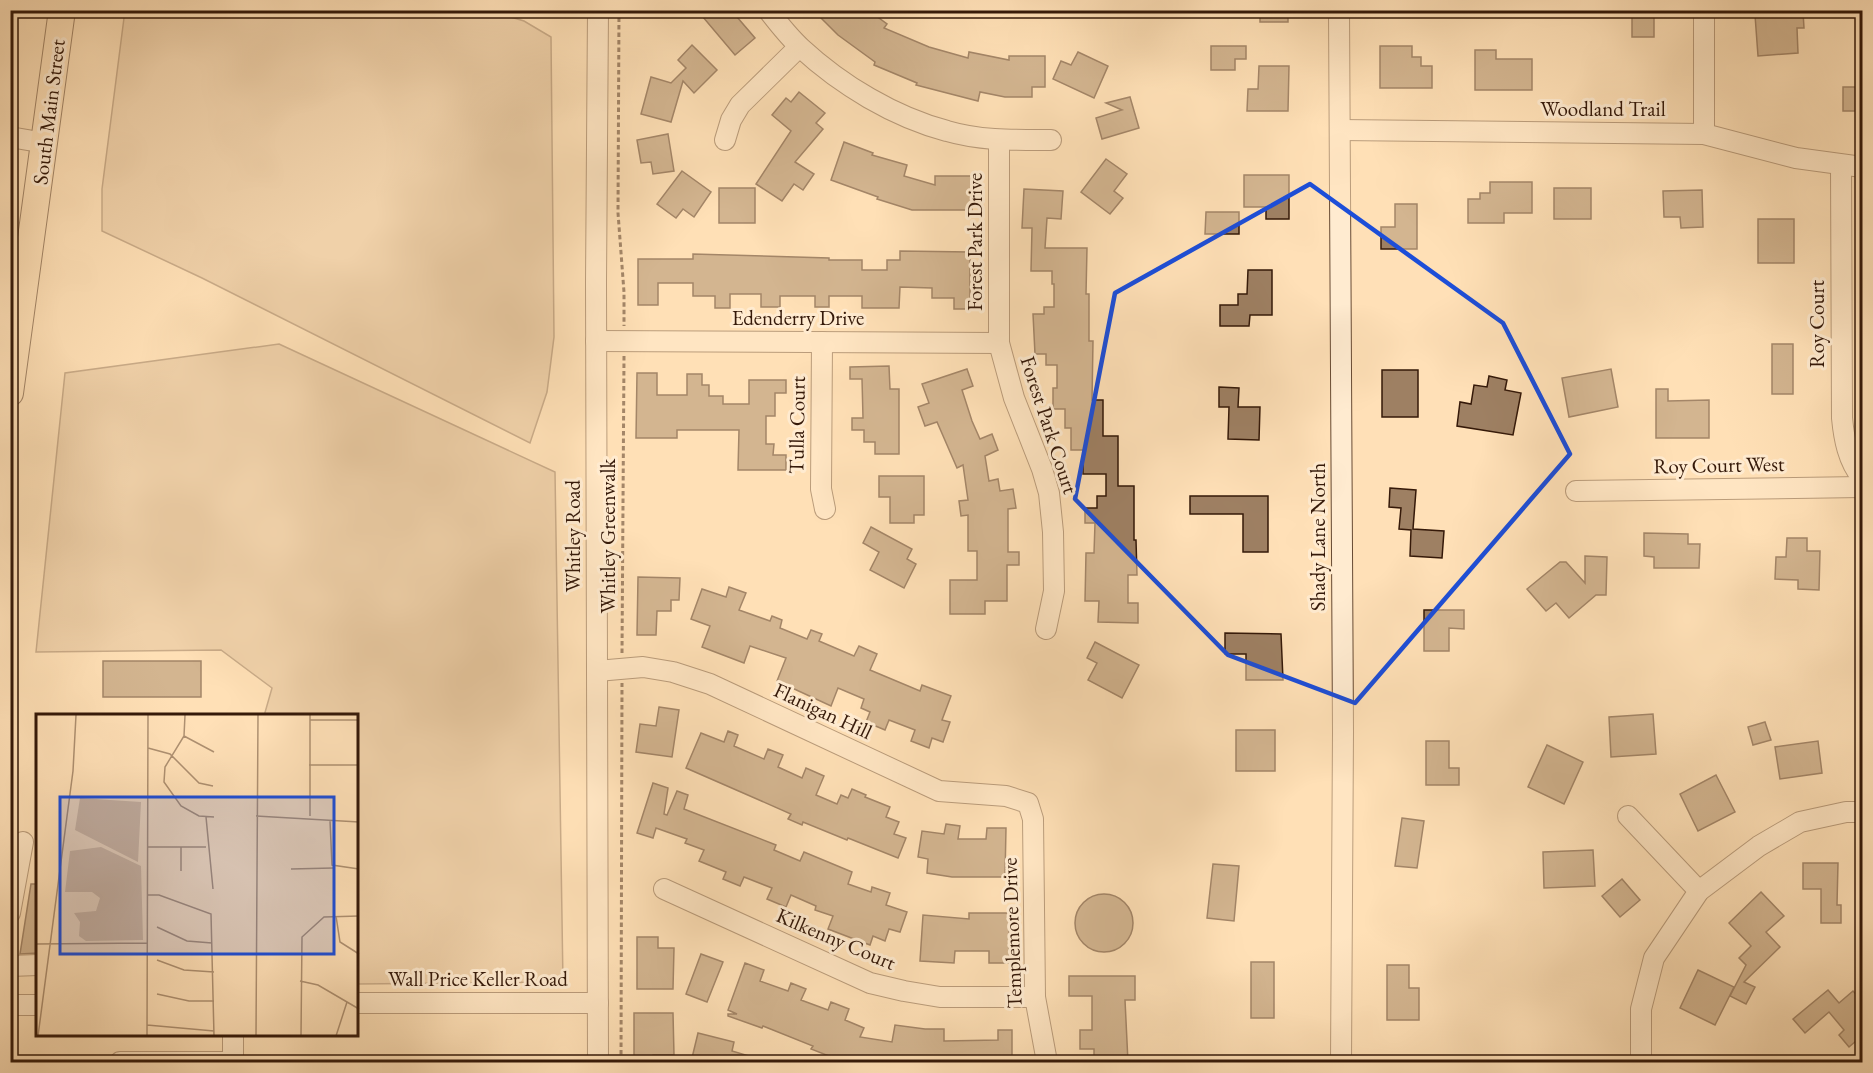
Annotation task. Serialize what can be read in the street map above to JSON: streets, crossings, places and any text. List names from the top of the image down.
{
  "streets": {
    "main road": ["South Main Street"],
    "street": [
      "Woodland Trail",
      "Forest Park Drive",
      "Edenderry Drive",
      "Roy Court",
      "Tulla Court",
      "Forest Park Court",
      "Roy Court West",
      "Whitley Road",
      "Shady Lane North",
      "Flanigan Hill",
      "Templemore Drive",
      "Kilkenny Court",
      "Wall Price Keller Road"
    ],
    "path": ["Whitley Greenwalk"]
  },
  "crossings": [
    ["Woodland Trail", "Roy Court"],
    ["Woodland Trail", "Shady Lane North"],
    ["Forest Park Drive", "Edenderry Drive"],
    ["Forest Park Drive", "Forest Park Court"],
    ["Edenderry Drive", "Tulla Court"],
    ["Edenderry Drive", "Forest Park Court"],
    ["Edenderry Drive", "Whitley Road"],
    ["Edenderry Drive", "Whitley Greenwalk"],
    ["Whitley Road", "Flanigan Hill"],
    ["Whitley Road", "Wall Price Keller Road"],
    ["Whitley Greenwalk", "Flanigan Hill"],
    ["Flanigan Hill", "Templemore Drive"],
    ["Templemore Drive", "Kilkenny Court"]
  ]
}
